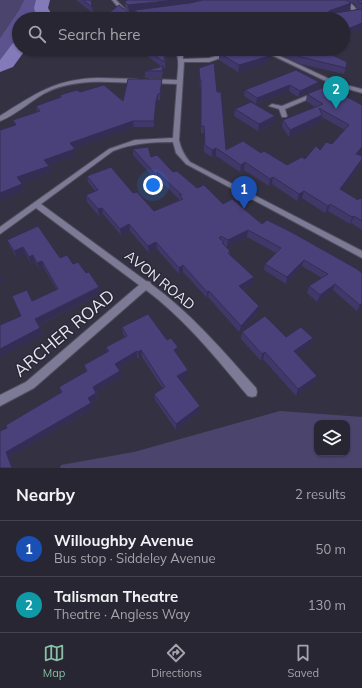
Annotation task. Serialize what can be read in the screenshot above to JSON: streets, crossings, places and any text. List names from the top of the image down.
{
  "streets": {
    "street": ["AVON ROAD", "ARCHER ROAD"]
  },
  "crossings": [
    ["AVON ROAD", "ARCHER ROAD"]
  ],
  "page": {
    "search": "Search here",
    "pins": ["2", "1"],
    "heading": ["Nearby", "2 results"],
    "list": [
      {
        "mark": "1",
        "name": "Willoughby Avenue",
        "note": "Bus stop · Siddeley Avenue",
        "value": "50 m"
      },
      {
        "mark": "2",
        "name": "Talisman Theatre",
        "note": "Theatre · Angless Way",
        "value": "130 m"
      }
    ],
    "nav": ["Map", "Directions", "Saved"]
  }
}
